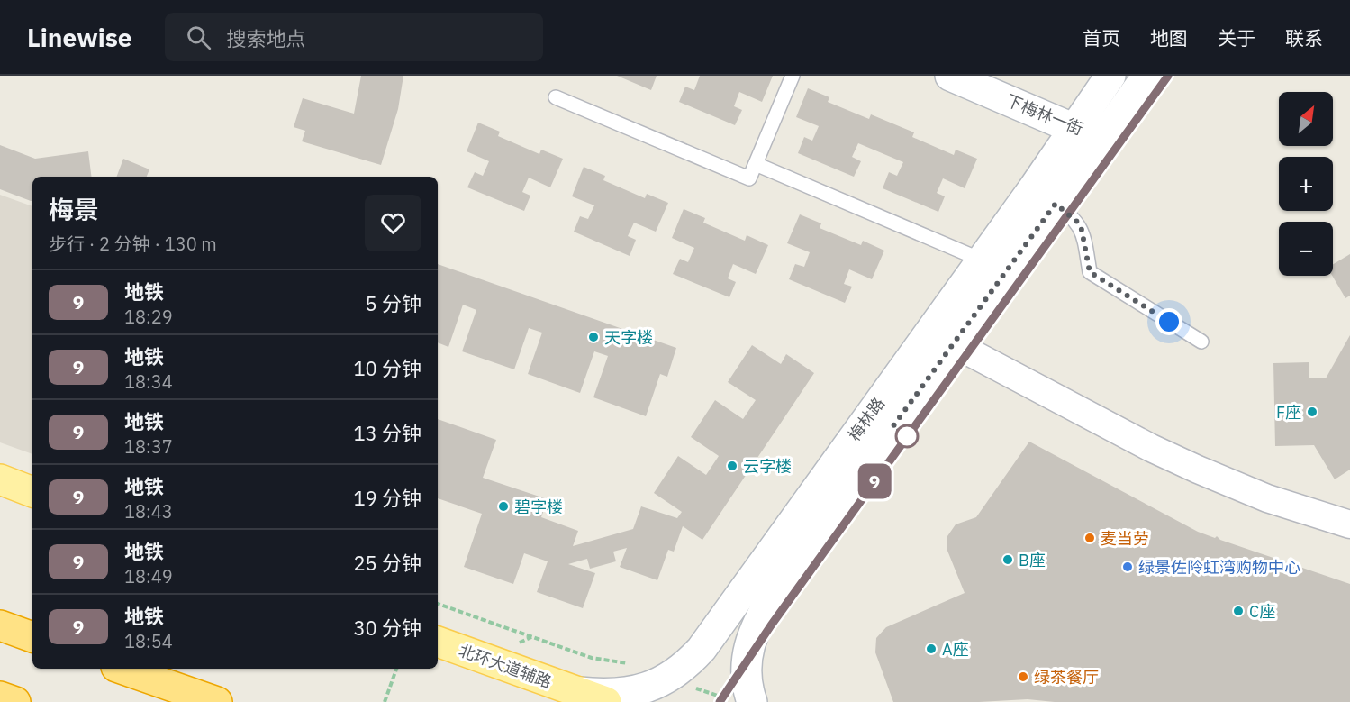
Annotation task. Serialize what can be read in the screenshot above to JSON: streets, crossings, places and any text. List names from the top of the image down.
{
  "streets": {
    "main road": ["下梅林一街", "梅林路", "北环大道辅路"]
  },
  "crossings": [
    ["下梅林一街", "梅林路"],
    ["梅林路", "北环大道辅路"]
  ],
  "places": [
    "天字楼",
    "F座",
    "云字楼",
    "碧字楼",
    "麦当劳",
    "B座",
    "绿景佐阾虹湾购物中心",
    "C座",
    "A座",
    "绿茶餐厅"
  ],
  "lines": ["metro line 9"],
  "north": "top right",
  "page": {
    "header": "Linewise",
    "search": "搜索地点",
    "nav": [
      "首页",
      "地图",
      "关于",
      "联系"
    ],
    "on_map": "9",
    "map_buttons": ["+", "−"],
    "heading": ["梅景", "步行 · 2 分钟 · 130 m"],
    "list": [
      {
        "mark": "9",
        "name": "地铁",
        "note": "18:29",
        "value": "5 分钟"
      },
      {
        "mark": "9",
        "name": "地铁",
        "note": "18:34",
        "value": "10 分钟"
      },
      {
        "mark": "9",
        "name": "地铁",
        "note": "18:37",
        "value": "13 分钟"
      },
      {
        "mark": "9",
        "name": "地铁",
        "note": "18:43",
        "value": "19 分钟"
      },
      {
        "mark": "9",
        "name": "地铁",
        "note": "18:49",
        "value": "25 分钟"
      },
      {
        "mark": "9",
        "name": "地铁",
        "note": "18:54",
        "value": "30 分钟"
      }
    ]
  }
}
